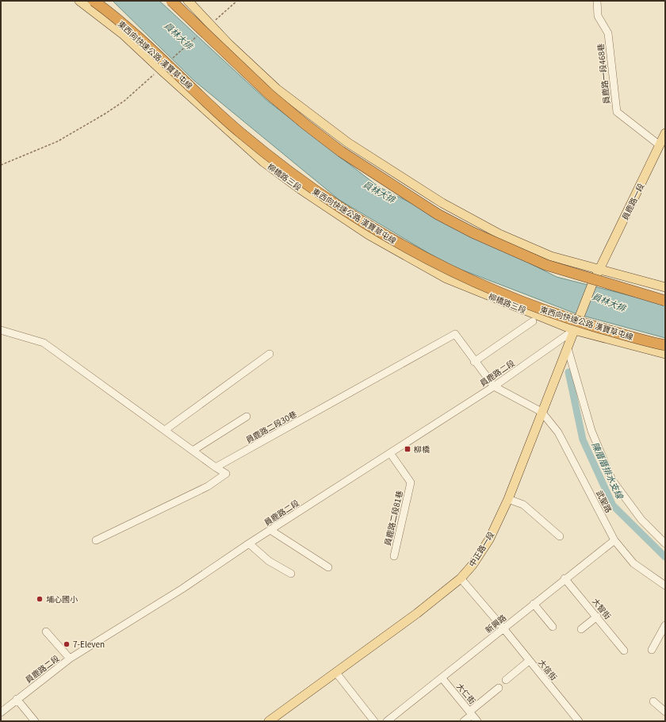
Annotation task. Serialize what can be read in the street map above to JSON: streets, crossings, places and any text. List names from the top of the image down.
{
  "streets": {
    "highway": ["東西向快速公路 漢寶草屯線"],
    "main road": ["柳橋路三段", "員鹿路一段", "中正路一段"],
    "street": [
      "員鹿路一段468巷",
      "員鹿路二段",
      "員鹿路二段30巷",
      "武聖路",
      "員鹿路二段81巷",
      "大智街",
      "新興路",
      "大信街",
      "大仁街"
    ]
  },
  "crossings": [
    ["員鹿路一段468巷", "員鹿路一段"],
    ["柳橋路三段", "員鹿路二段"],
    ["柳橋路三段", "中正路一段"],
    ["員鹿路一段", "中正路一段"],
    ["員鹿路二段", "員鹿路二段30巷"],
    ["員鹿路二段", "員鹿路二段81巷"],
    ["員鹿路二段", "中正路一段"],
    ["員鹿路二段30巷", "武聖路"],
    ["員鹿路二段30巷", "中正路一段"],
    ["武聖路", "中正路一段"],
    ["武聖路", "新興路"],
    ["中正路一段", "大信街"],
    ["大智街", "新興路"],
    ["新興路", "大信街"],
    ["新興路", "大仁街"]
  ],
  "water": ["員林大排", "陳厝厝排水支線"],
  "places": {
    "transit": ["柳橋"],
    "other": ["埔心國小", "7-Eleven"]
  }
}
